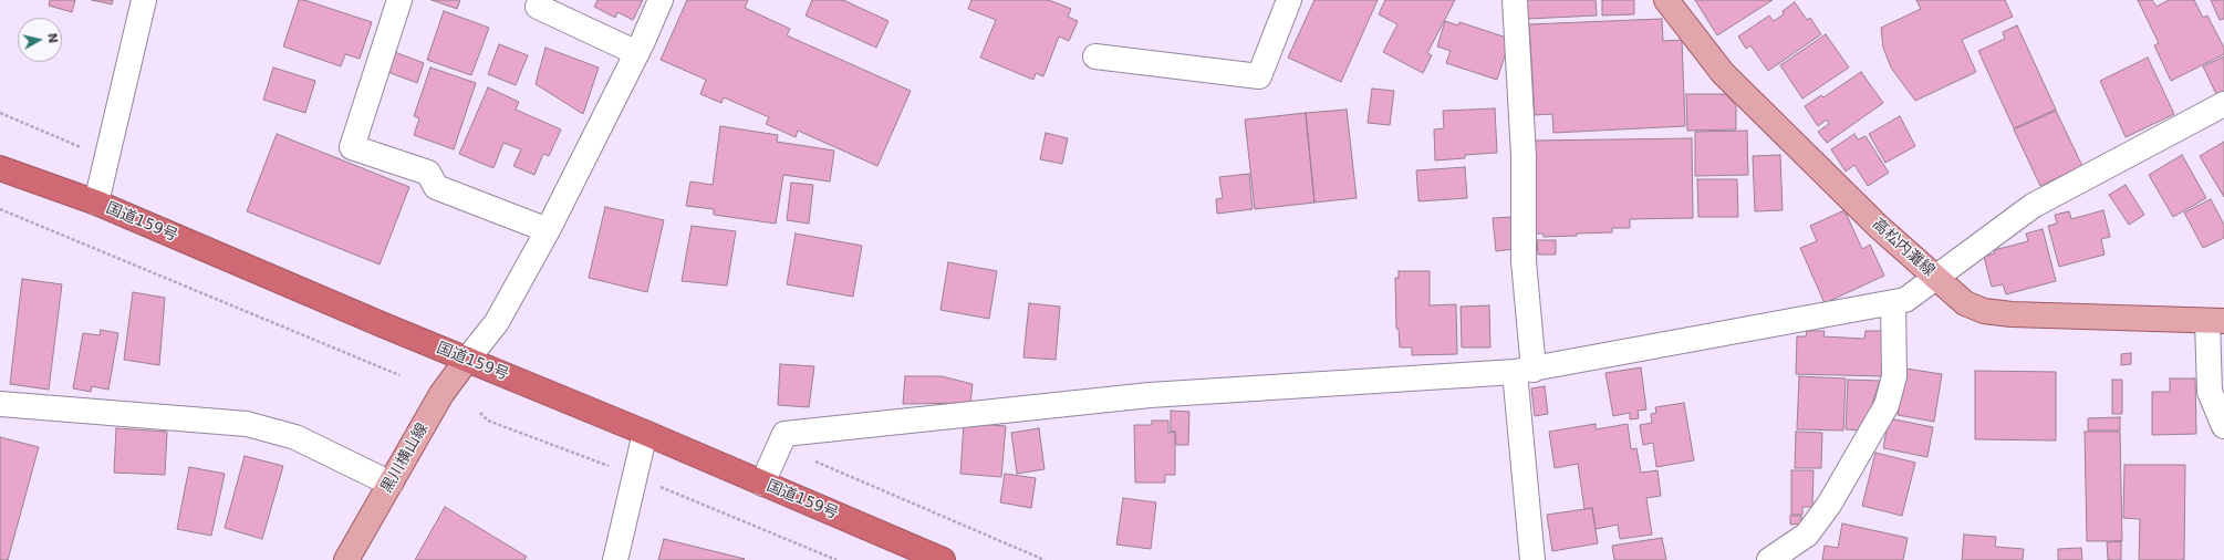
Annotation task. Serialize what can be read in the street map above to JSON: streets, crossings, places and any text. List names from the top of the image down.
{
  "streets": {
    "highway": ["国道159号"],
    "main road": ["高松内灘線", "黒川横山線"]
  },
  "crossings": [
    ["国道159号", "黒川横山線"]
  ],
  "north": "right"
}
